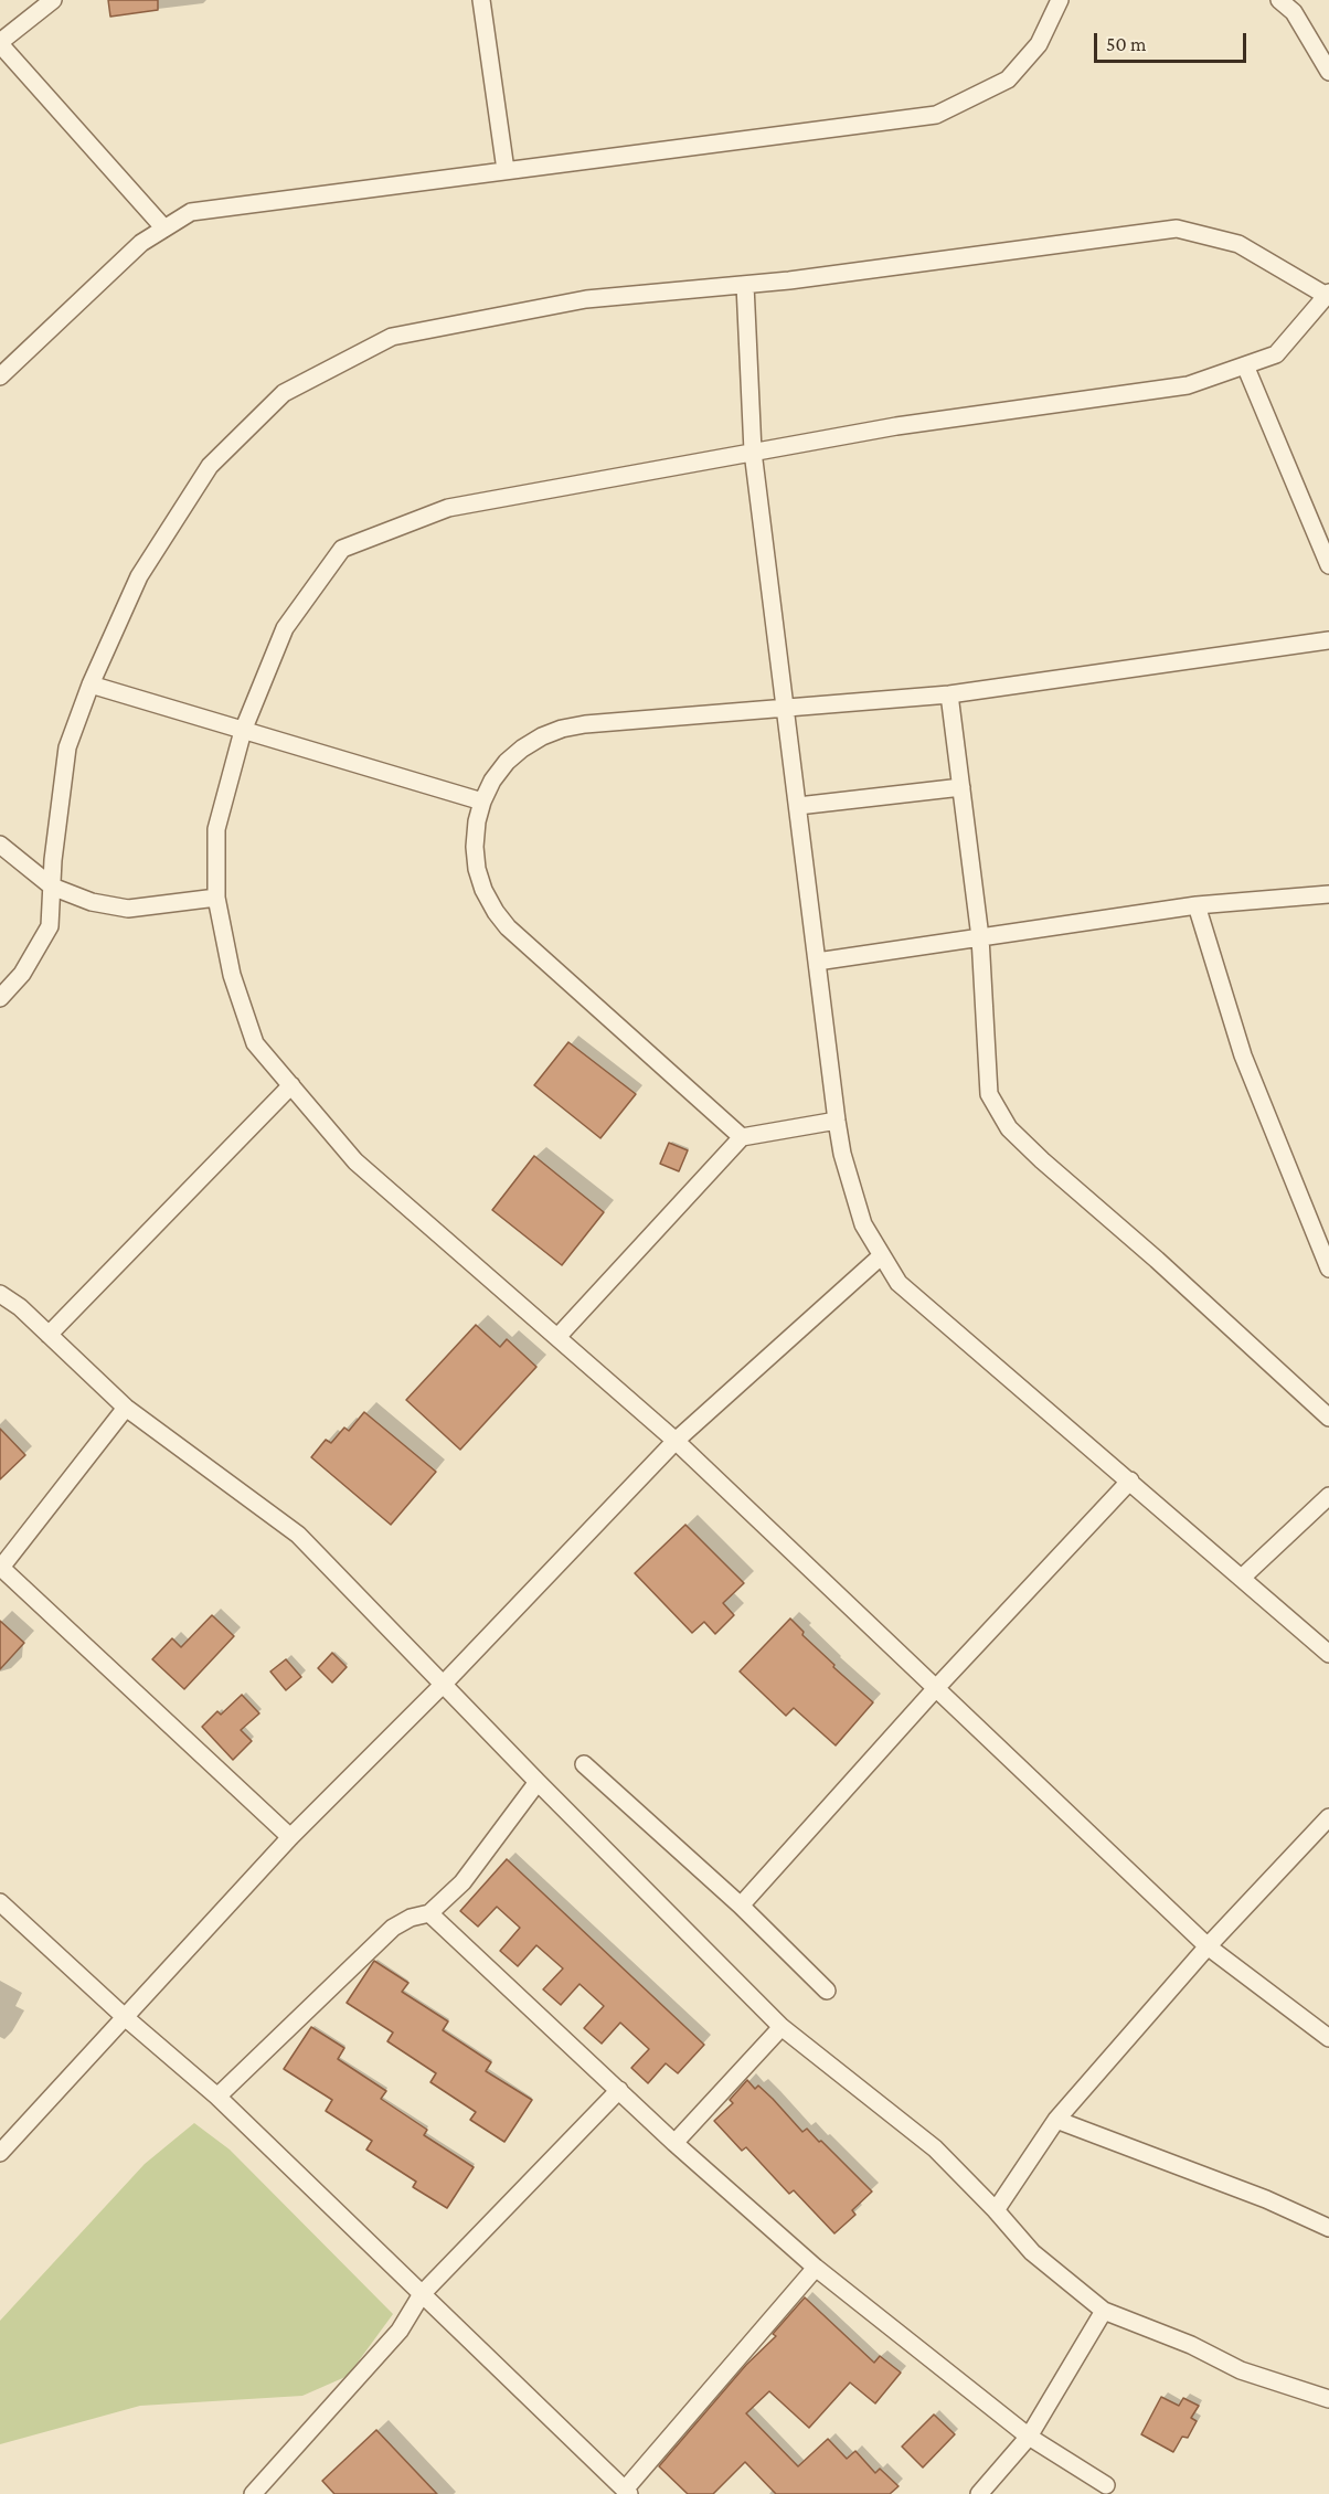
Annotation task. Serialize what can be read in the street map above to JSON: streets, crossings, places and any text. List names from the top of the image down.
{
  "scale_bar": "50 m"
}
